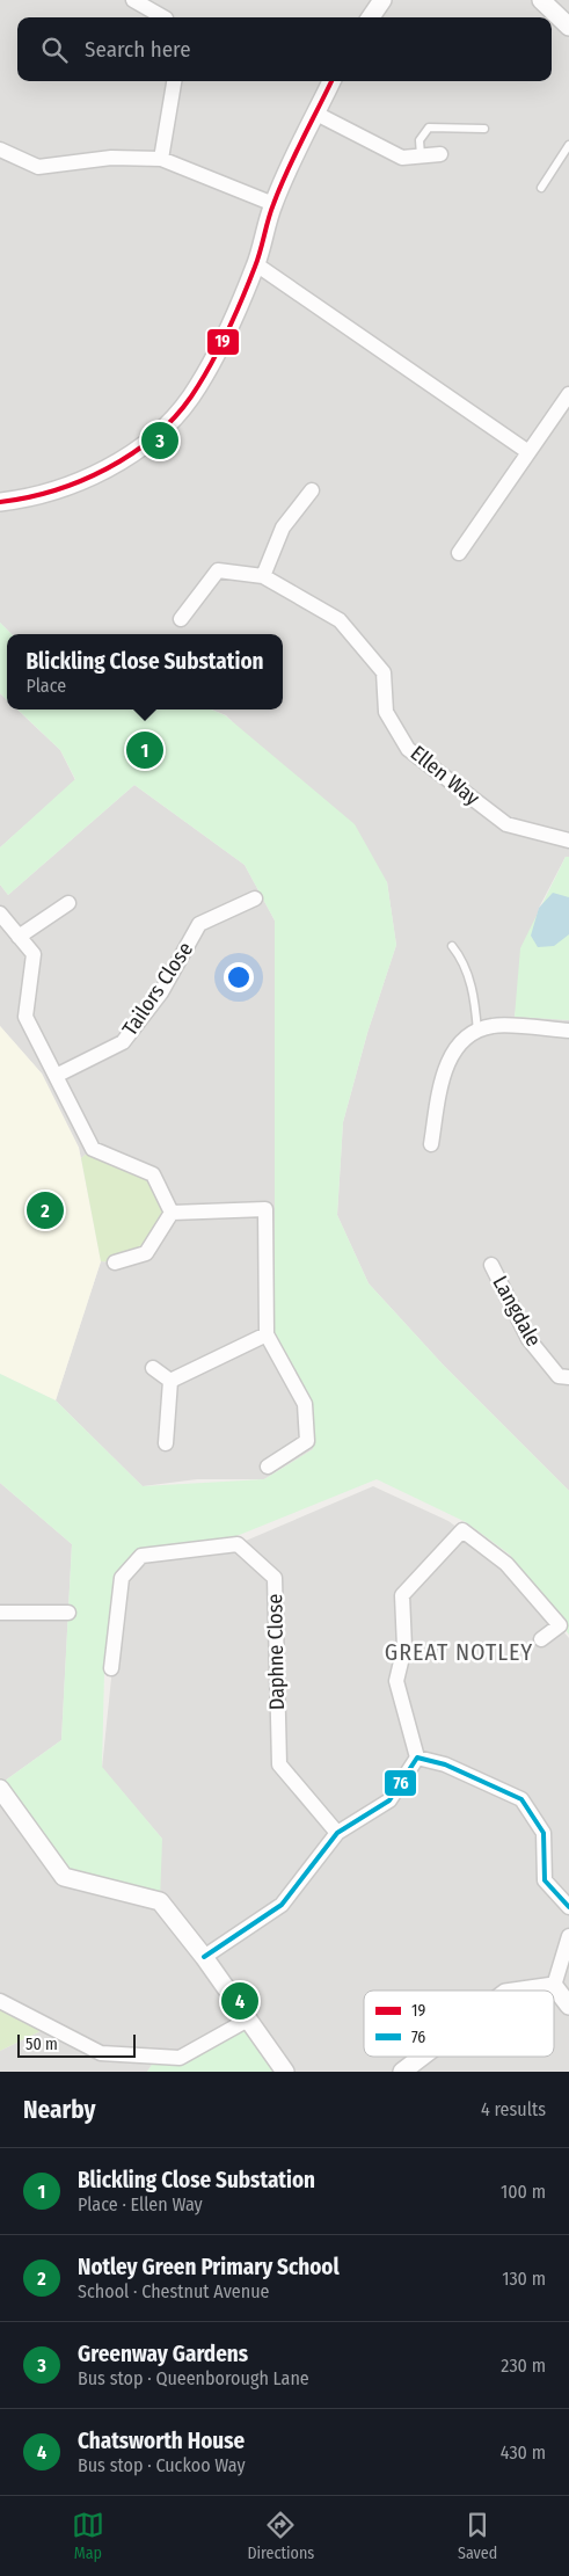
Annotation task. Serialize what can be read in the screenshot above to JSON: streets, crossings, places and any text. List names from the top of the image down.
{
  "streets": {
    "street": [
      "Ellen Way",
      "Tailors Close",
      "Langdale",
      "Daphne Close"
    ]
  },
  "districts": ["GREAT NOTLEY"],
  "lines": ["transit line 19", "transit line 76"],
  "legend": ["19", "76"],
  "scale_bar": "50 m",
  "page": {
    "search": "Search here",
    "pins": [
      "3",
      "1",
      "2",
      "4"
    ],
    "popup": ["Blickling Close Substation", "Place"],
    "scale": "50 m",
    "heading": ["Nearby", "4 results"],
    "list": [
      {
        "mark": "1",
        "name": "Blickling Close Substation",
        "note": "Place · Ellen Way",
        "value": "100 m"
      },
      {
        "mark": "2",
        "name": "Notley Green Primary School",
        "note": "School · Chestnut Avenue",
        "value": "130 m"
      },
      {
        "mark": "3",
        "name": "Greenway Gardens",
        "note": "Bus stop · Queenborough Lane",
        "value": "230 m"
      },
      {
        "mark": "4",
        "name": "Chatsworth House",
        "note": "Bus stop · Cuckoo Way",
        "value": "430 m"
      }
    ],
    "nav": ["Map", "Directions", "Saved"]
  }
}
